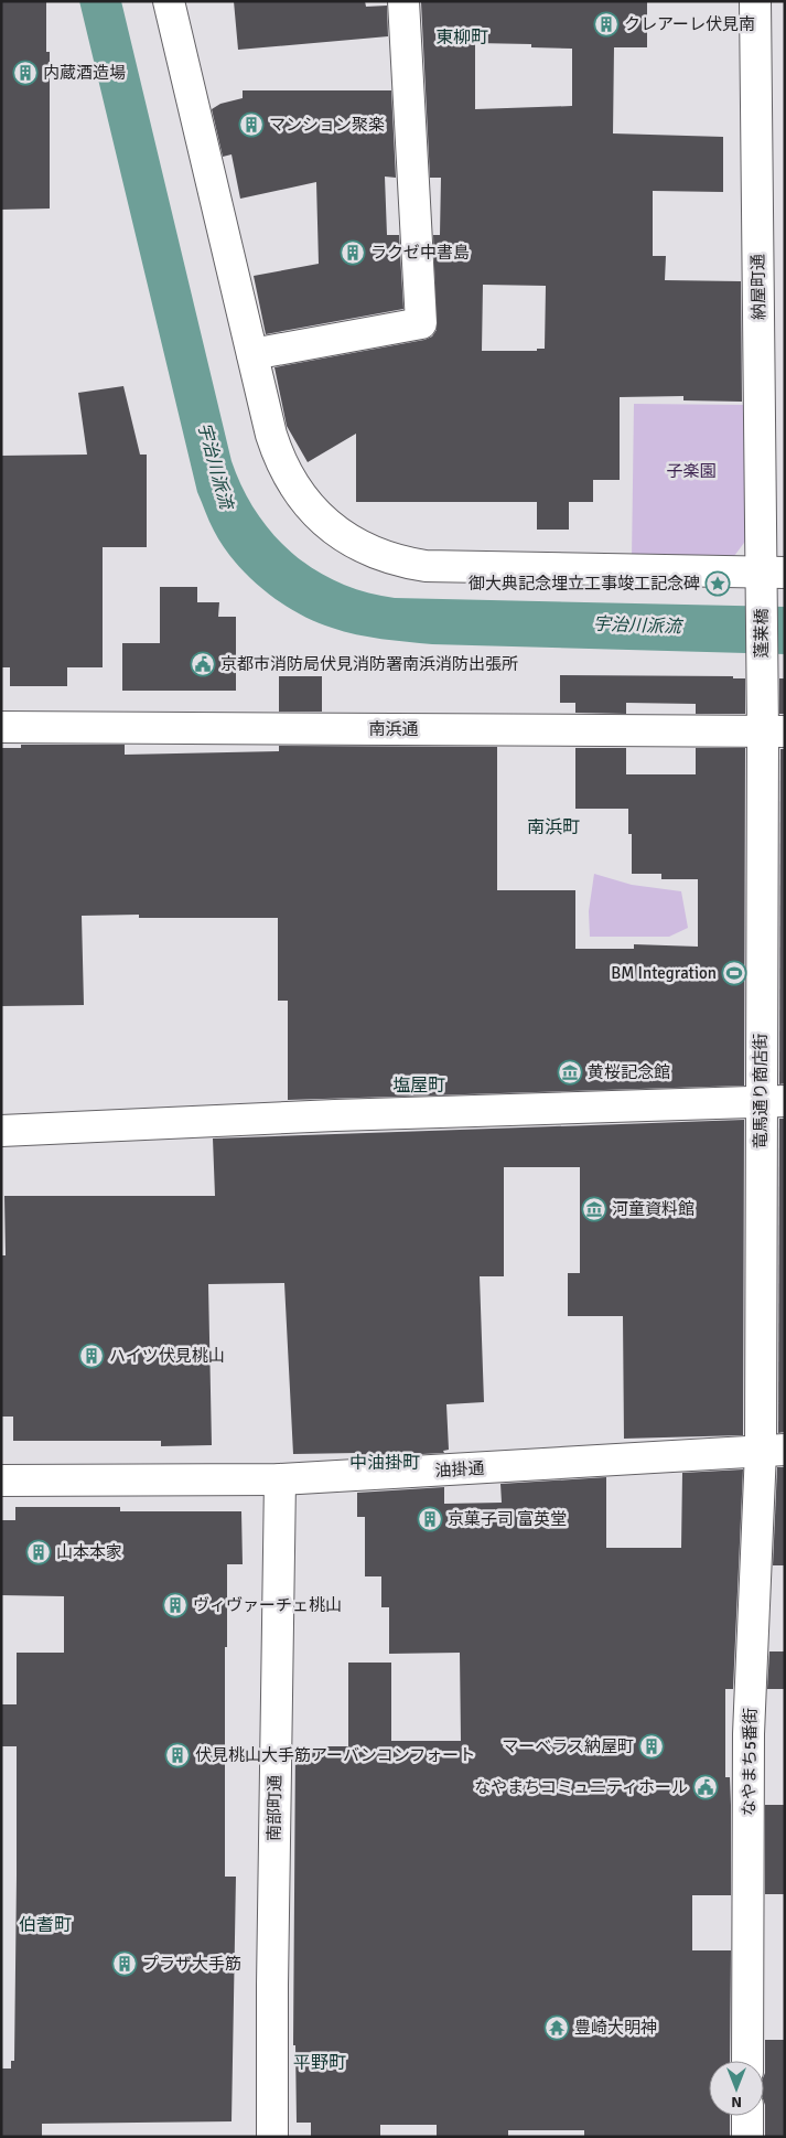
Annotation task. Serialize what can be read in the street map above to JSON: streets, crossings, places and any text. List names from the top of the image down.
{
  "streets": {
    "street": [
      "納屋町通",
      "蓬莱橋",
      "南浜通",
      "竜馬通り商店街",
      "油掛通",
      "なやまち5番街",
      "南部町通"
    ]
  },
  "crossings": [
    ["納屋町通", "蓬莱橋"],
    ["蓬莱橋", "南浜通"],
    ["蓬莱橋", "竜馬通り商店街"],
    ["南浜通", "竜馬通り商店街"],
    ["竜馬通り商店街", "油掛通"],
    ["竜馬通り商店街", "なやまち5番街"],
    ["油掛通", "なやまち5番街"],
    ["油掛通", "南部町通"]
  ],
  "districts": [
    "東柳町",
    "南浜町",
    "塩屋町",
    "中油掛町",
    "伯耆町",
    "平野町"
  ],
  "water": ["宇治川派流"],
  "parks": ["子楽園"],
  "places": {
    "building": [
      "クレアーレ伏見南",
      "内蔵酒造場",
      "マンション聚楽",
      "ラクゼ中書島",
      "ハイツ伏見桃山",
      "京菓子司 富英堂",
      "山本本家",
      "ヴィヴァーチェ桃山",
      "マーベラス納屋町",
      "伏見桃山大手筋アーバンコンフォート",
      "プラザ大手筋"
    ],
    "place": ["御大典記念埋立工事竣工記念碑"],
    "public building": ["京都市消防局伏見消防署南浜消防出張所", "なやまちコミュニティホール"],
    "sports": ["BM Integration"],
    "museum": ["黄桜記念館", "河童資料館"],
    "temple": ["豊崎大明神"]
  },
  "north": "bottom"
}
